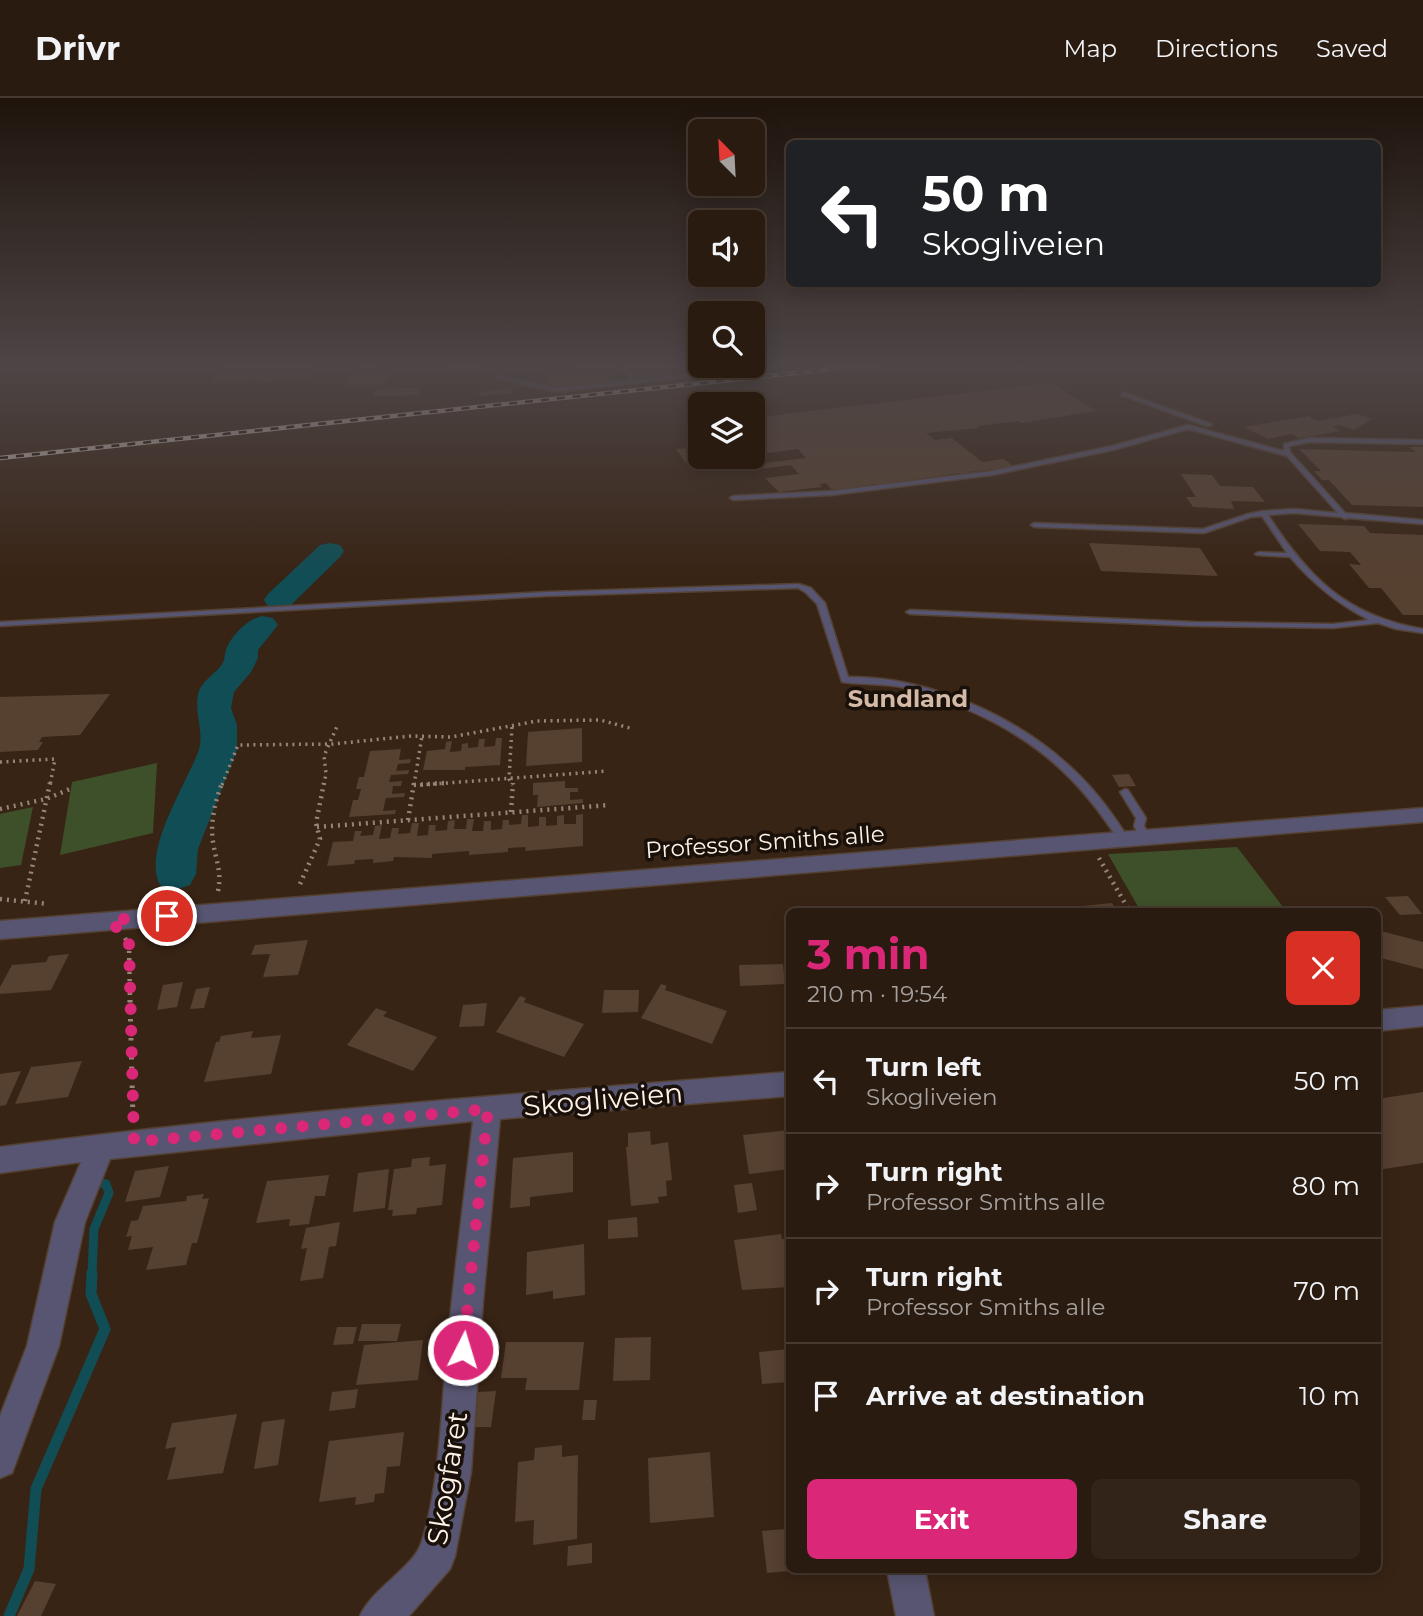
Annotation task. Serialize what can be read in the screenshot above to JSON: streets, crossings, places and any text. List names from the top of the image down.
{
  "streets": {
    "street": ["Professor Smiths alle", "Skogliveien", "Skogfaret"]
  },
  "crossings": [
    ["Skogliveien", "Skogfaret"]
  ],
  "districts": ["Sundland"],
  "north": "top left",
  "page": {
    "header": "Drivr",
    "nav": ["Map", "Directions", "Saved"],
    "turn": ["50 m", "Skogliveien"],
    "heading": ["3 min", "210 m · 19:54"],
    "list": [
      {
        "name": "Turn left",
        "note": "Skogliveien",
        "value": "50 m"
      },
      {
        "name": "Turn right",
        "note": "Professor Smiths alle",
        "value": "80 m"
      },
      {
        "name": "Turn right",
        "note": "Professor Smiths alle",
        "value": "70 m"
      },
      {
        "name": "Arrive at destination",
        "value": "10 m"
      }
    ],
    "buttons": ["Exit", "Share"]
  }
}
